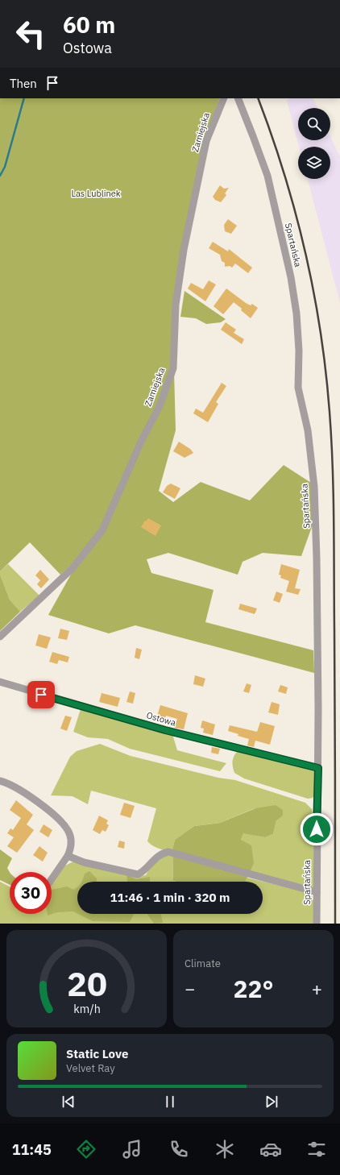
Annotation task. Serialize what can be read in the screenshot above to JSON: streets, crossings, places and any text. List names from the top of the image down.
{
  "streets": {
    "street": ["Zamiejska", "Spartańska", "Ostowa"]
  },
  "crossings": [
    ["Spartańska", "Ostowa"]
  ],
  "parks": ["Las Lublinek"],
  "page": {
    "turn": ["60 m", "Ostowa"],
    "then": "Then",
    "limit": "30",
    "trip": "11:46 · 1 min · 320 m",
    "tile": "Climate",
    "heat": ["−", "22°", "+"],
    "song": ["Static Love", "Velvet Ray"],
    "tabs": "11:45",
    "gauge": ["20", "km/h"]
  }
}
